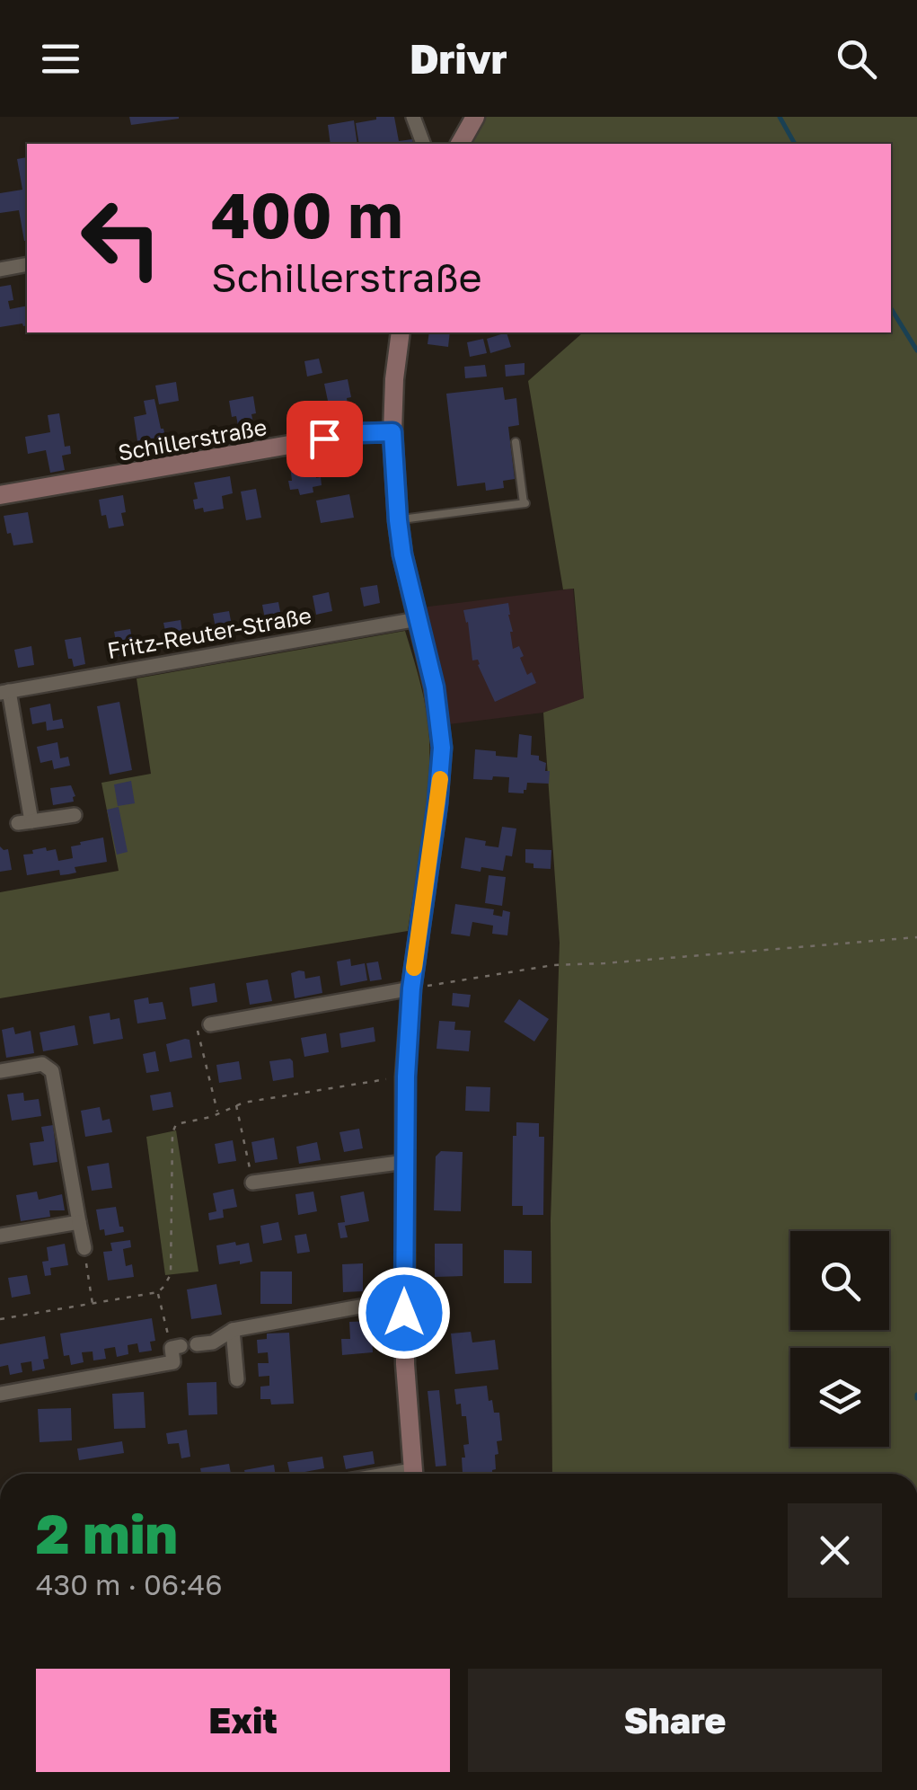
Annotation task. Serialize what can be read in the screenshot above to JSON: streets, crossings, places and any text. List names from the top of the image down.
{
  "streets": {
    "main road": ["Schillerstraße"],
    "street": ["Fritz-Reuter-Straße"]
  },
  "page": {
    "header": "Drivr",
    "turn": ["400 m", "Schillerstraße"],
    "heading": ["2 min", "430 m · 06:46"],
    "buttons": ["Exit", "Share"]
  }
}
